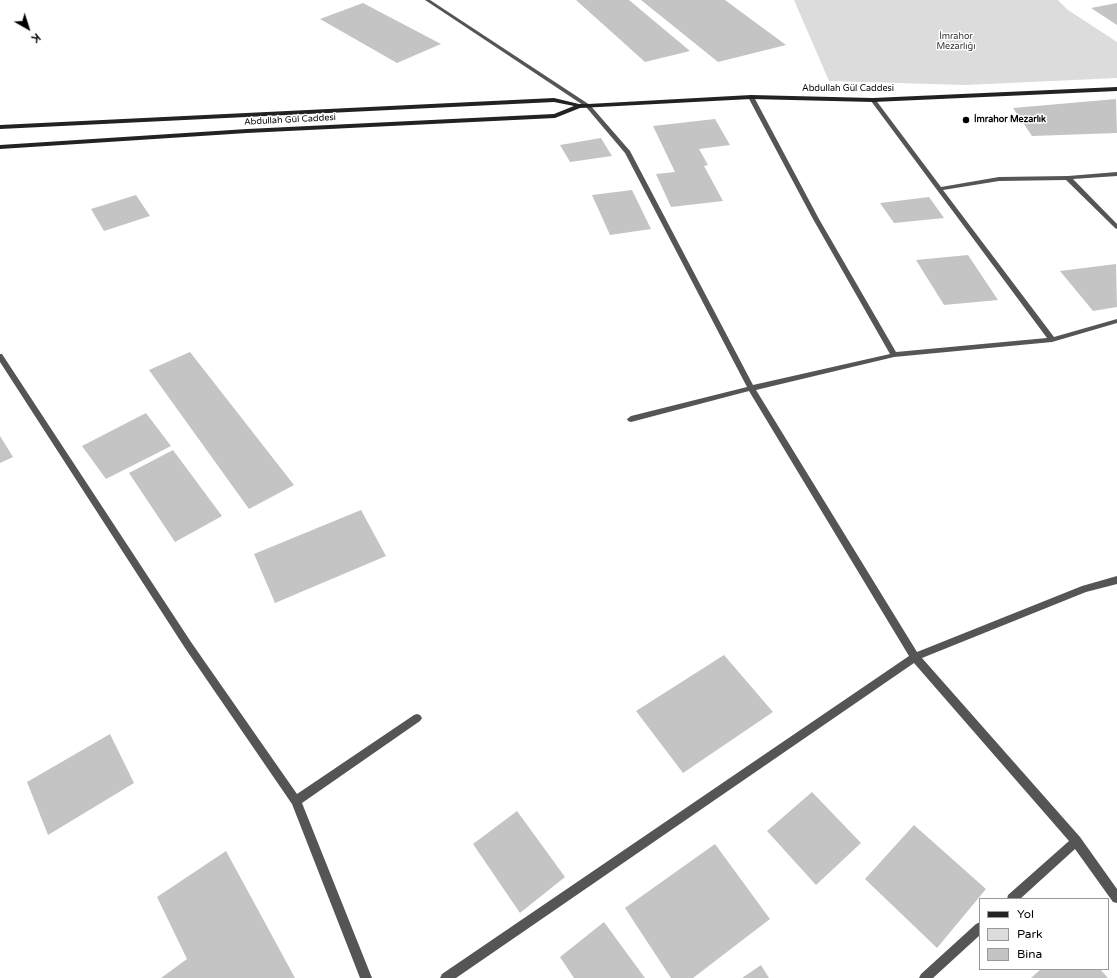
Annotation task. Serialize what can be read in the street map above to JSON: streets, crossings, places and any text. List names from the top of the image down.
{
  "streets": {
    "street": ["Abdullah Gül Caddesi"]
  },
  "parks": ["İmrahor Mezarlığı"],
  "places": ["İmrahor Mezarlık"],
  "legend": ["Yol", "Park", "Bina"],
  "north": "bottom right"
}
